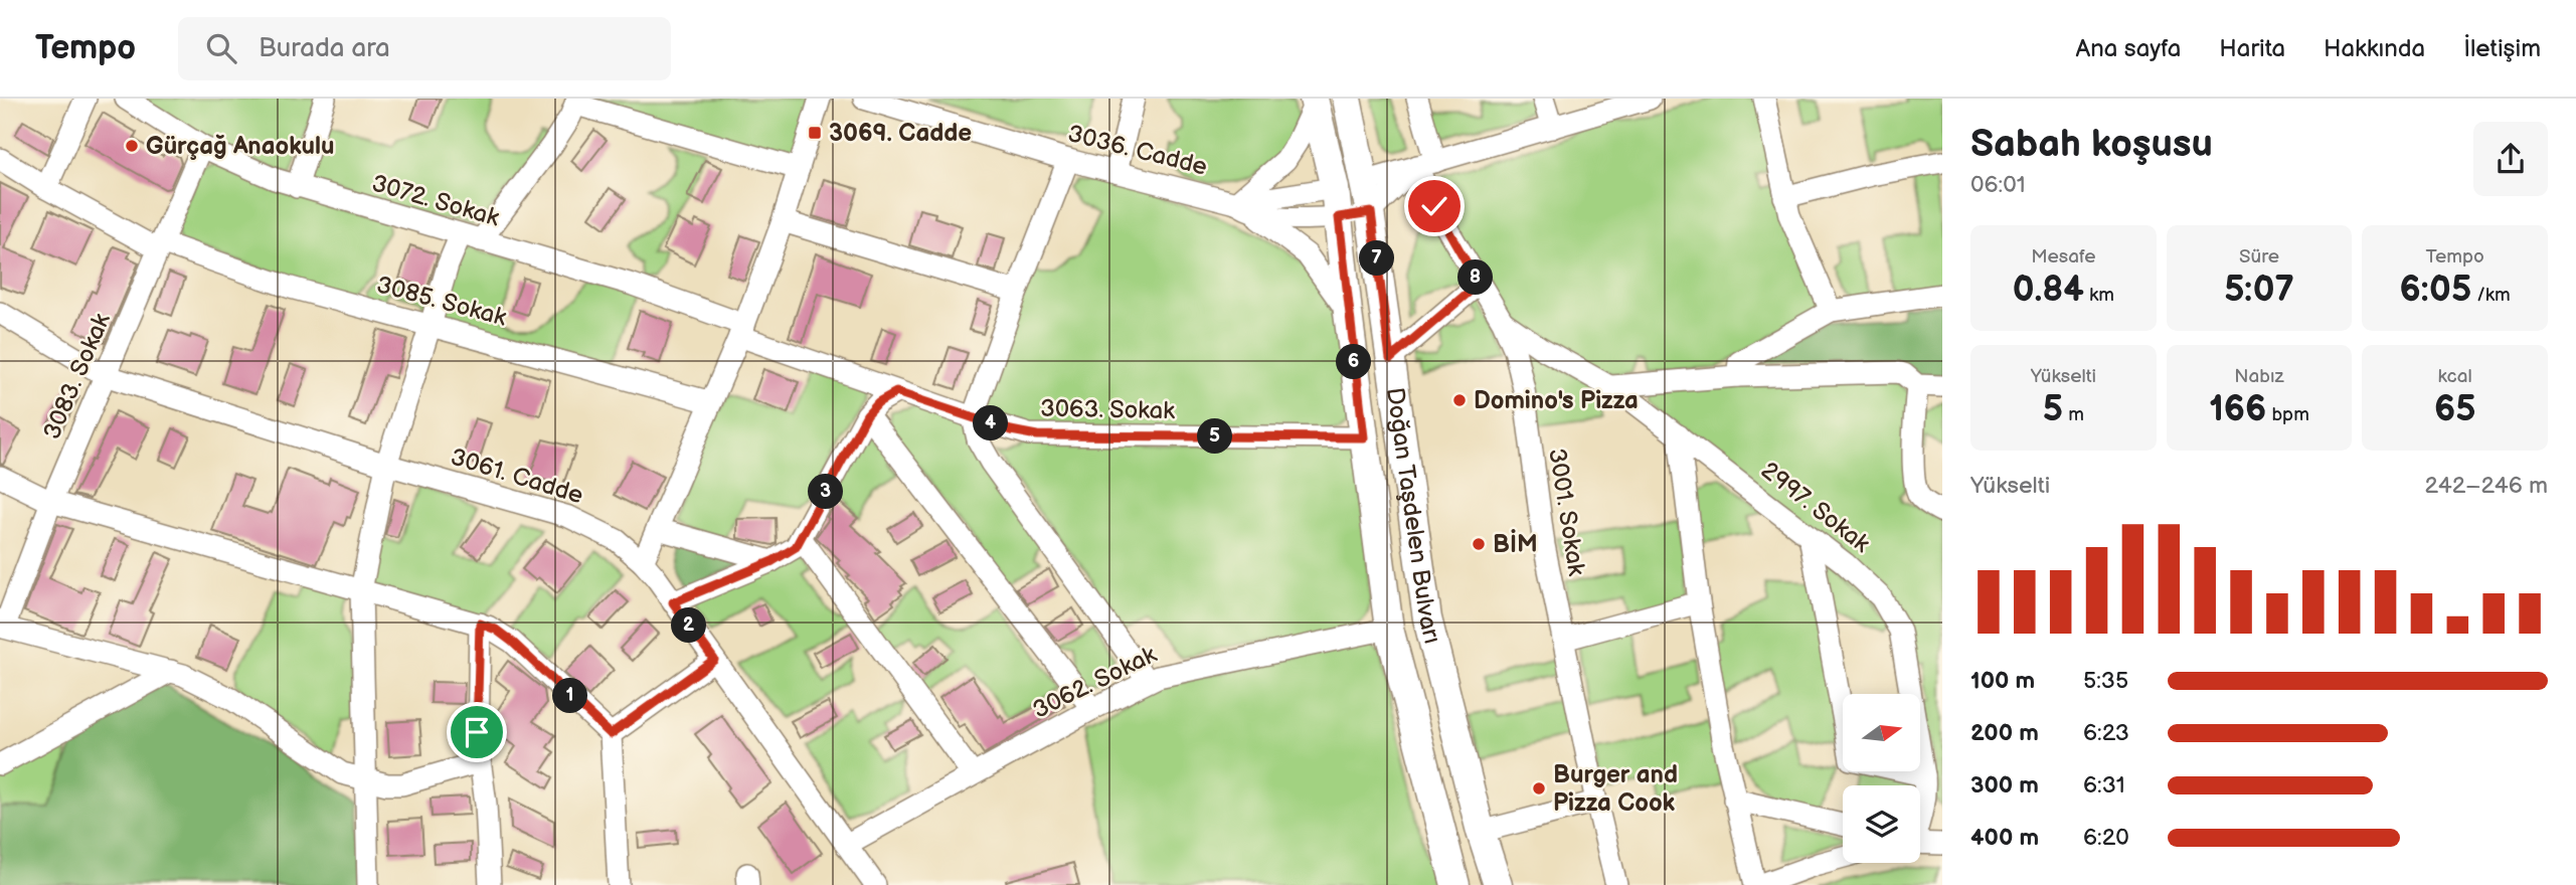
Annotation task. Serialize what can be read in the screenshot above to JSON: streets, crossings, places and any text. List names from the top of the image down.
{
  "streets": {
    "main road": ["Doğan Taşdelen Bulvarı"],
    "street": [
      "3036. Cadde",
      "3072. Sokak",
      "3085. Sokak",
      "3083. Sokak",
      "3063. Sokak",
      "3061. Cadde",
      "2997. Sokak",
      "3001. Sokak",
      "3062. Sokak"
    ]
  },
  "crossings": [
    ["3036. Cadde", "Doğan Taşdelen Bulvarı"],
    ["3072. Sokak", "3083. Sokak"],
    ["3072. Sokak", "3063. Sokak"],
    ["3085. Sokak", "3083. Sokak"],
    ["3083. Sokak", "3061. Cadde"],
    ["3063. Sokak", "Doğan Taşdelen Bulvarı"],
    ["3061. Cadde", "3062. Sokak"],
    ["2997. Sokak", "3001. Sokak"],
    ["Doğan Taşdelen Bulvarı", "3062. Sokak"]
  ],
  "places": {
    "transit": ["3069. Cadde"],
    "other": [
      "Gürçağ Anaokulu",
      "Domino's Pizza",
      "BİM",
      "Burger and Pizza Cook"
    ]
  },
  "north": "right",
  "page": {
    "header": "Tempo",
    "search": "Burada ara",
    "nav": [
      "Ana sayfa",
      "Harita",
      "Hakkında",
      "İletişim"
    ],
    "heading": ["Sabah koşusu", "06:01"],
    "stats": [
      ["Mesafe", "0.84 km"],
      ["Süre", "5:07"],
      ["Tempo", "6:05 /km"],
      ["Yükselti", "5 m"],
      ["Nabız", "166 bpm"],
      ["kcal", "65"]
    ],
    "pins": [
      "7",
      "8",
      "6",
      "4",
      "5",
      "3",
      "2",
      "1"
    ],
    "chart": ["Yükselti", "242–246 m"],
    "list": [
      {
        "name": "100 m",
        "note": "5:35"
      },
      {
        "name": "200 m",
        "note": "6:23"
      },
      {
        "name": "300 m",
        "note": "6:31"
      },
      {
        "name": "400 m",
        "note": "6:20"
      }
    ]
  }
}
